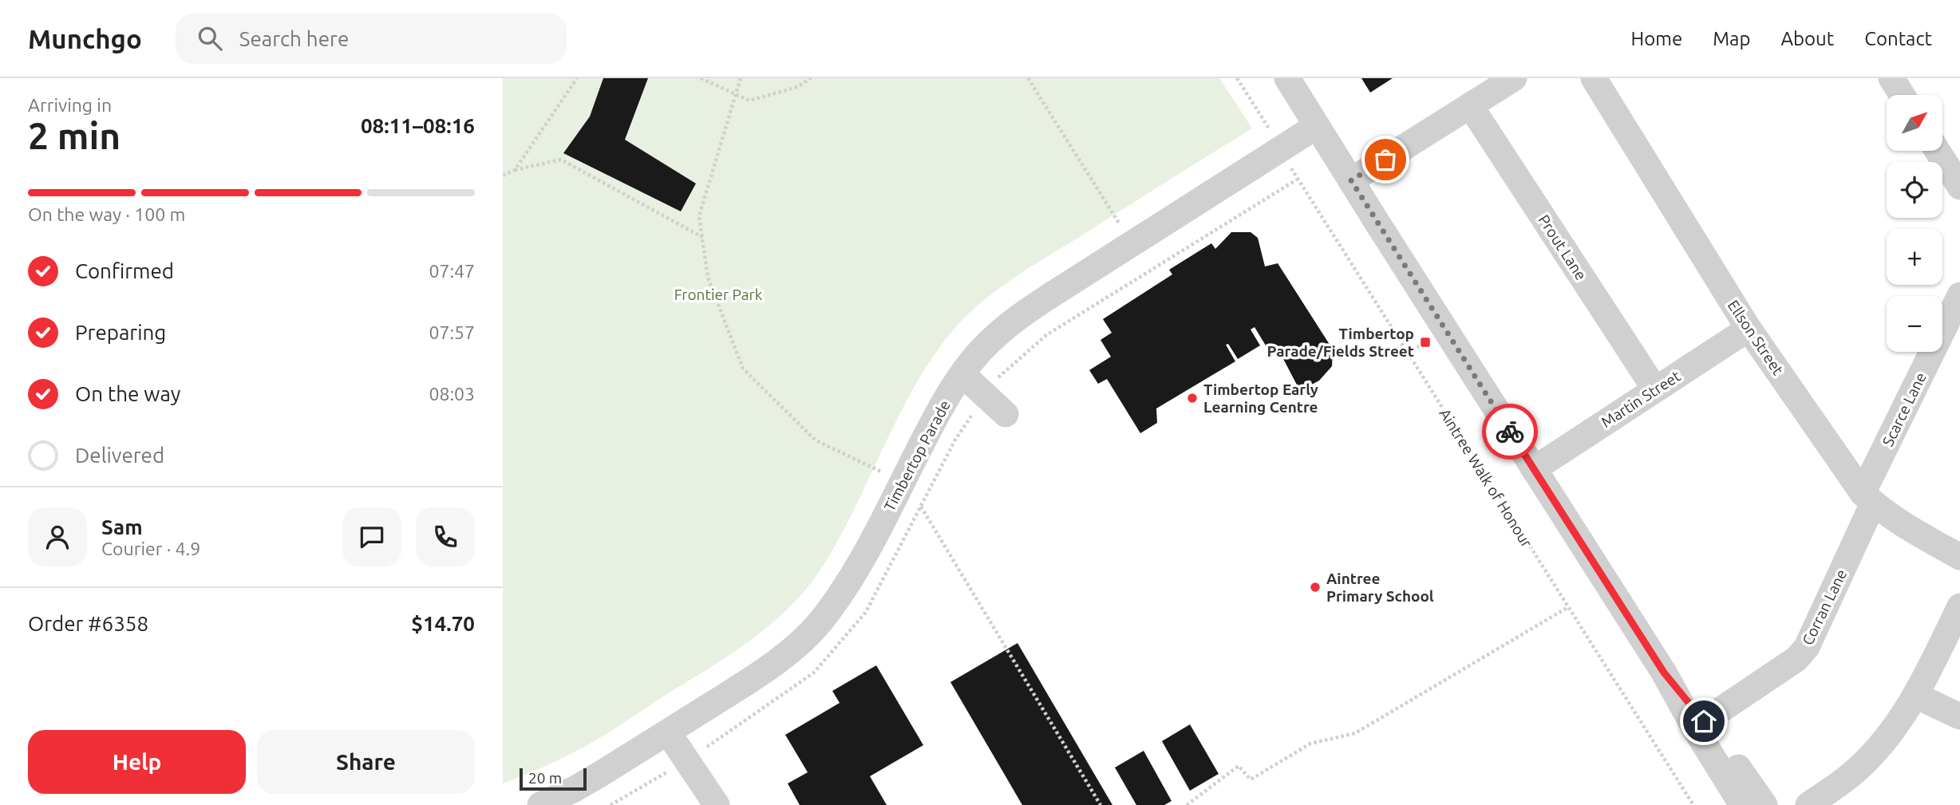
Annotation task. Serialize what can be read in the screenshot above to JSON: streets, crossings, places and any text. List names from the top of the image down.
{
  "streets": {
    "street": [
      "Prout Lane",
      "Ellson Street",
      "Martin Street",
      "Scarce Lane",
      "Timbertop Parade",
      "Corran Lane"
    ],
    "path": ["Aintree Walk of Honour"]
  },
  "crossings": [
    ["Prout Lane", "Martin Street"],
    ["Ellson Street", "Martin Street"],
    ["Ellson Street", "Scarce Lane"],
    ["Ellson Street", "Corran Lane"],
    ["Scarce Lane", "Corran Lane"],
    ["Timbertop Parade", "Aintree Walk of Honour"]
  ],
  "parks": ["Frontier Park"],
  "places": {
    "transit": ["Timbertop Parade/Fields Street"],
    "other": ["Timbertop Early Learning Centre", "Aintree Primary School"]
  },
  "scale_bar": "20 m",
  "north": "top right",
  "page": {
    "header": "Munchgo",
    "search": "Search here",
    "nav": [
      "Home",
      "Map",
      "About",
      "Contact"
    ],
    "heading": ["2 min", "Arriving in", "08:11–08:16"],
    "panel": [
      "Sam",
      "Courier · 4.9",
      "Order #6358",
      "$14.70"
    ],
    "map_buttons": ["+", "−"],
    "bar": "On the way · 100 m",
    "list": [
      ["Confirmed", "07:47"],
      ["Preparing", "07:57"],
      ["On the way", "08:03"],
      "Delivered"
    ],
    "buttons": ["Help", "Share"],
    "scale": "20 m"
  }
}
